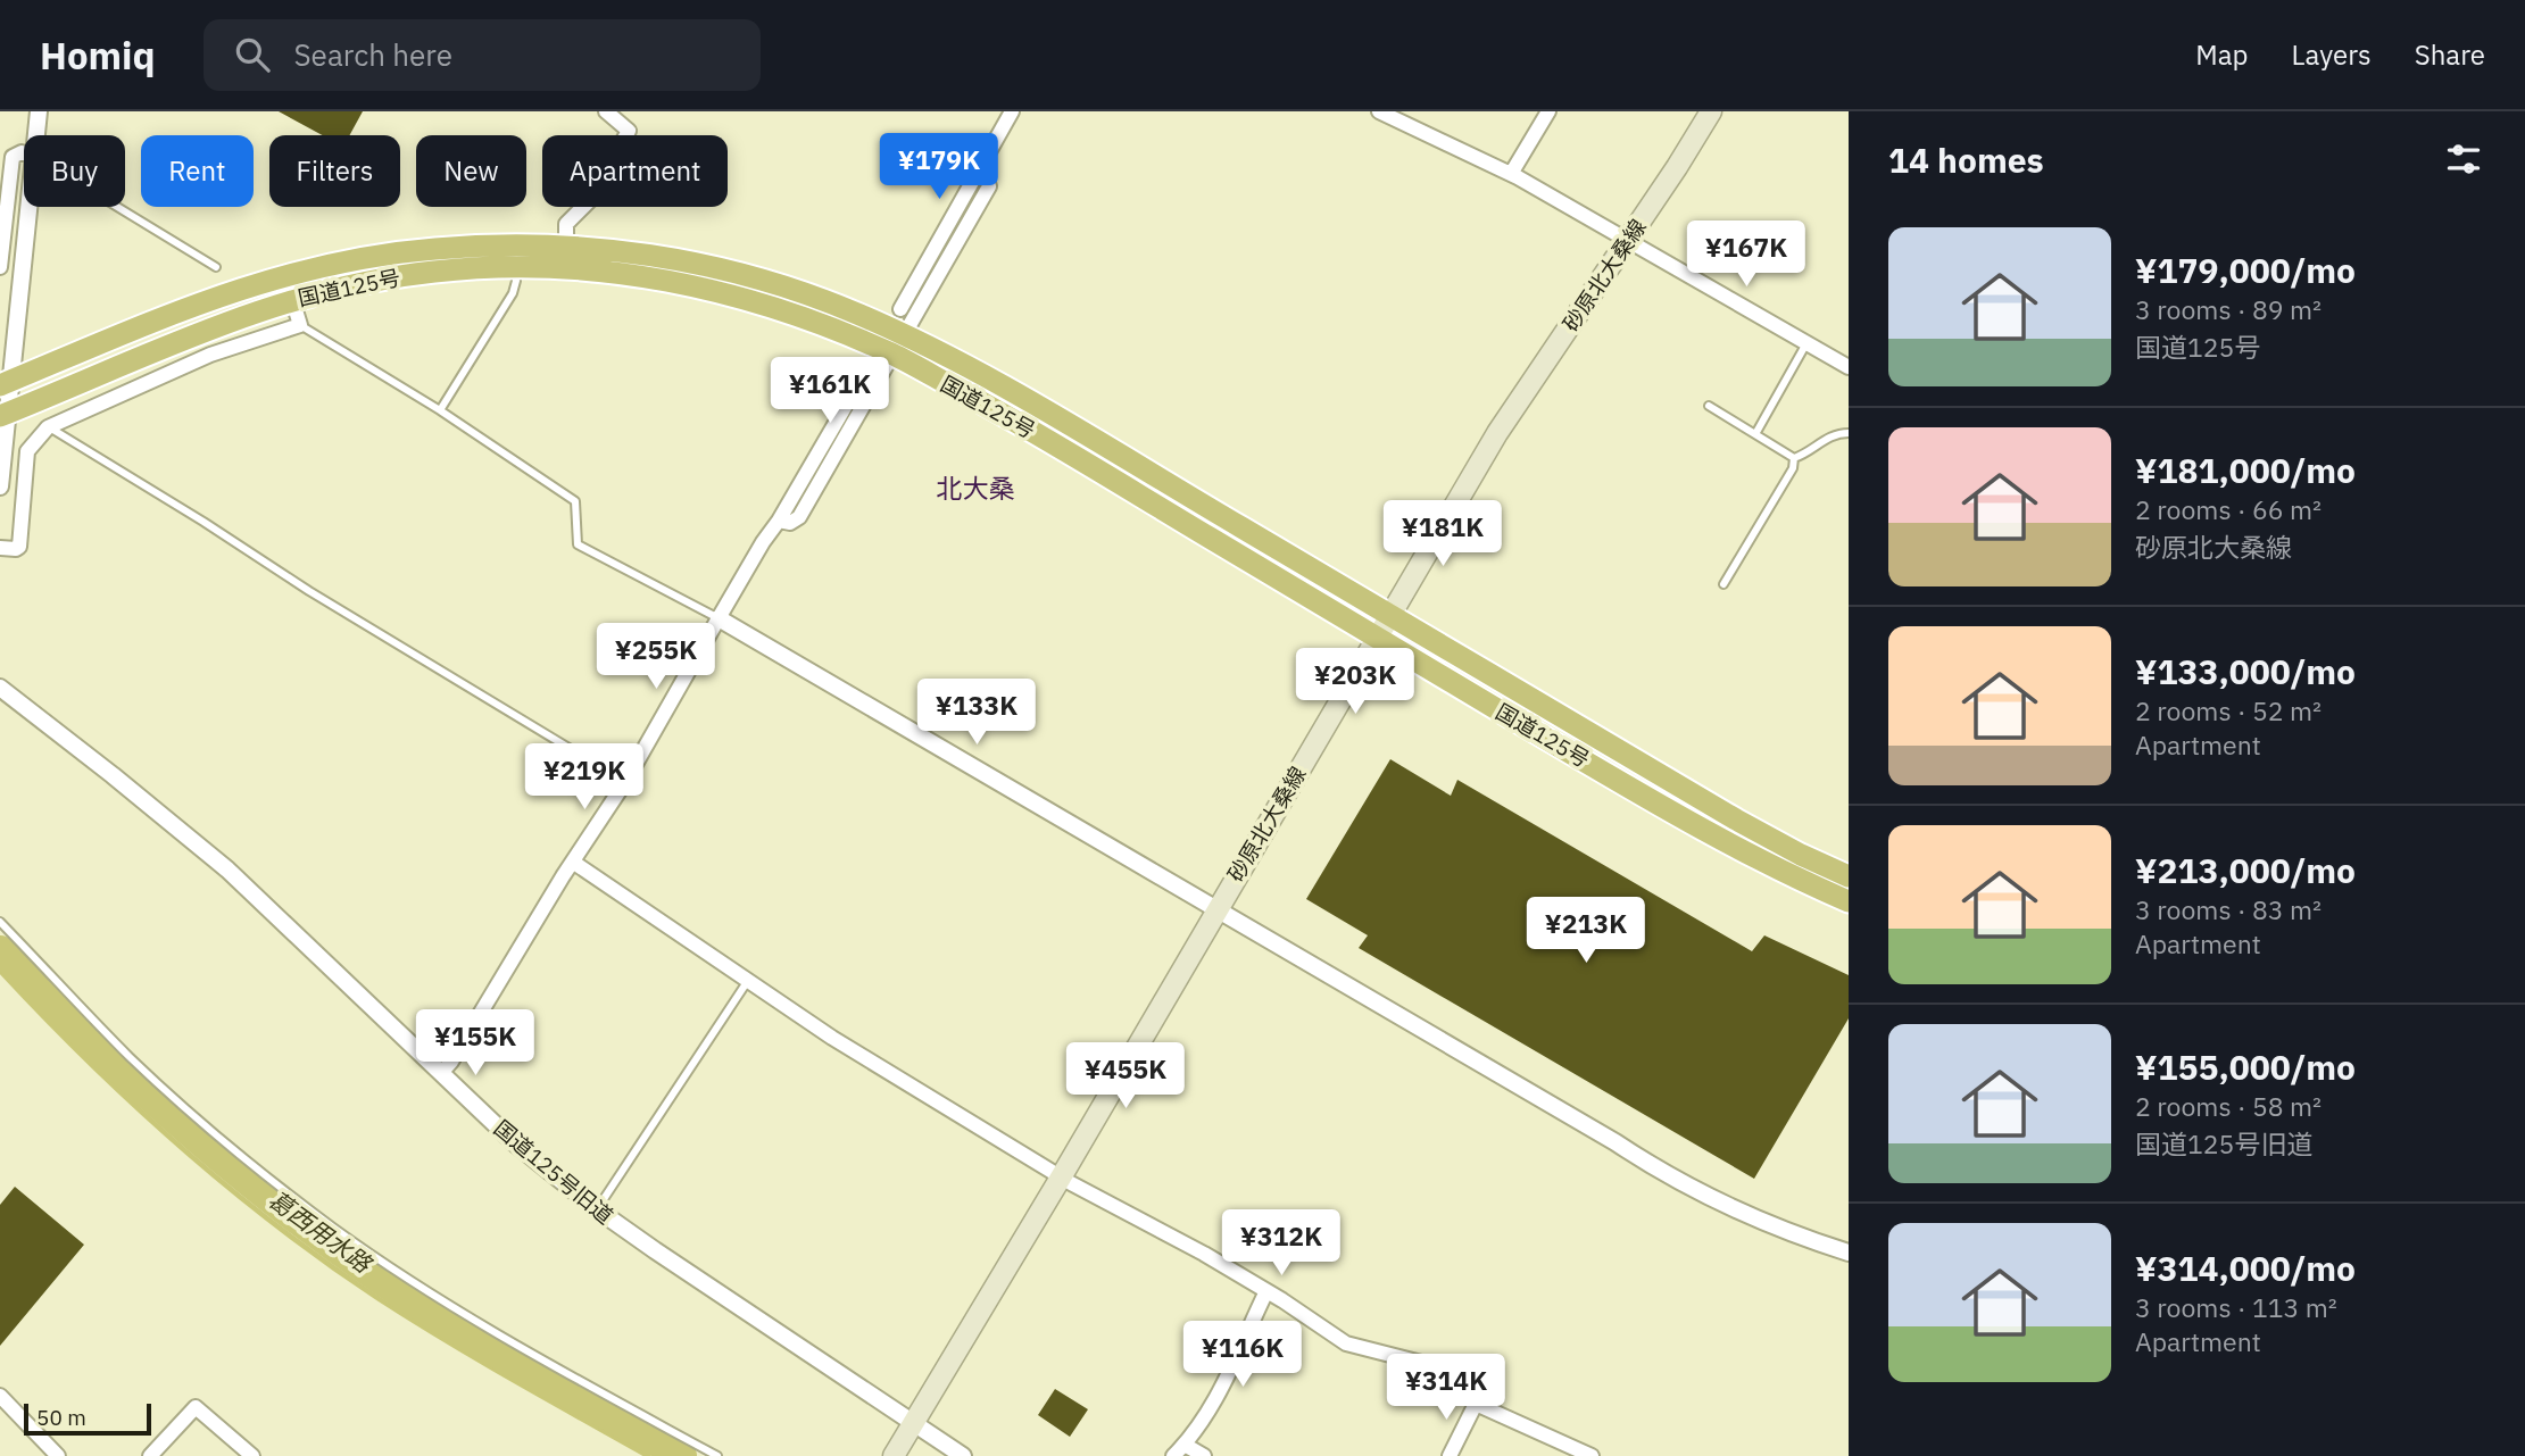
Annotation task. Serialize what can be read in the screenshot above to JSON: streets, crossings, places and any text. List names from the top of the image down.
{
  "streets": {
    "highway": ["国道125号"],
    "main road": ["砂原北大桑線"],
    "street": ["国道125号旧道"]
  },
  "crossings": [
    ["砂原北大桑線", "国道125号"],
    ["砂原北大桑線", "国道125号旧道"]
  ],
  "districts": ["北大桑"],
  "water": ["葛西用水路"],
  "scale_bar": "50 m",
  "page": {
    "header": "Homiq",
    "search": "Search here",
    "nav": ["Map", "Layers", "Share"],
    "heading": "14 homes",
    "price": [
      "¥179K",
      "¥167K",
      "¥161K",
      "¥181K",
      "¥255K",
      "¥203K",
      "¥133K",
      "¥219K",
      "¥213K",
      "¥155K",
      "¥455K",
      "¥312K",
      "¥116K",
      "¥314K"
    ],
    "chip": [
      "Buy",
      "Rent",
      "Filters",
      "New",
      "Apartment"
    ],
    "list": [
      {
        "name": "¥179,000/mo",
        "note": "3 rooms · 89 m² · 国道125号"
      },
      {
        "name": "¥181,000/mo",
        "note": "2 rooms · 66 m² · 砂原北大桑線"
      },
      {
        "name": "¥133,000/mo",
        "note": "2 rooms · 52 m² · Apartment"
      },
      {
        "name": "¥213,000/mo",
        "note": "3 rooms · 83 m² · Apartment"
      },
      {
        "name": "¥155,000/mo",
        "note": "2 rooms · 58 m² · 国道125号旧道"
      },
      {
        "name": "¥314,000/mo",
        "note": "3 rooms · 113 m² · Apartment"
      }
    ],
    "scale": "50 m"
  }
}
